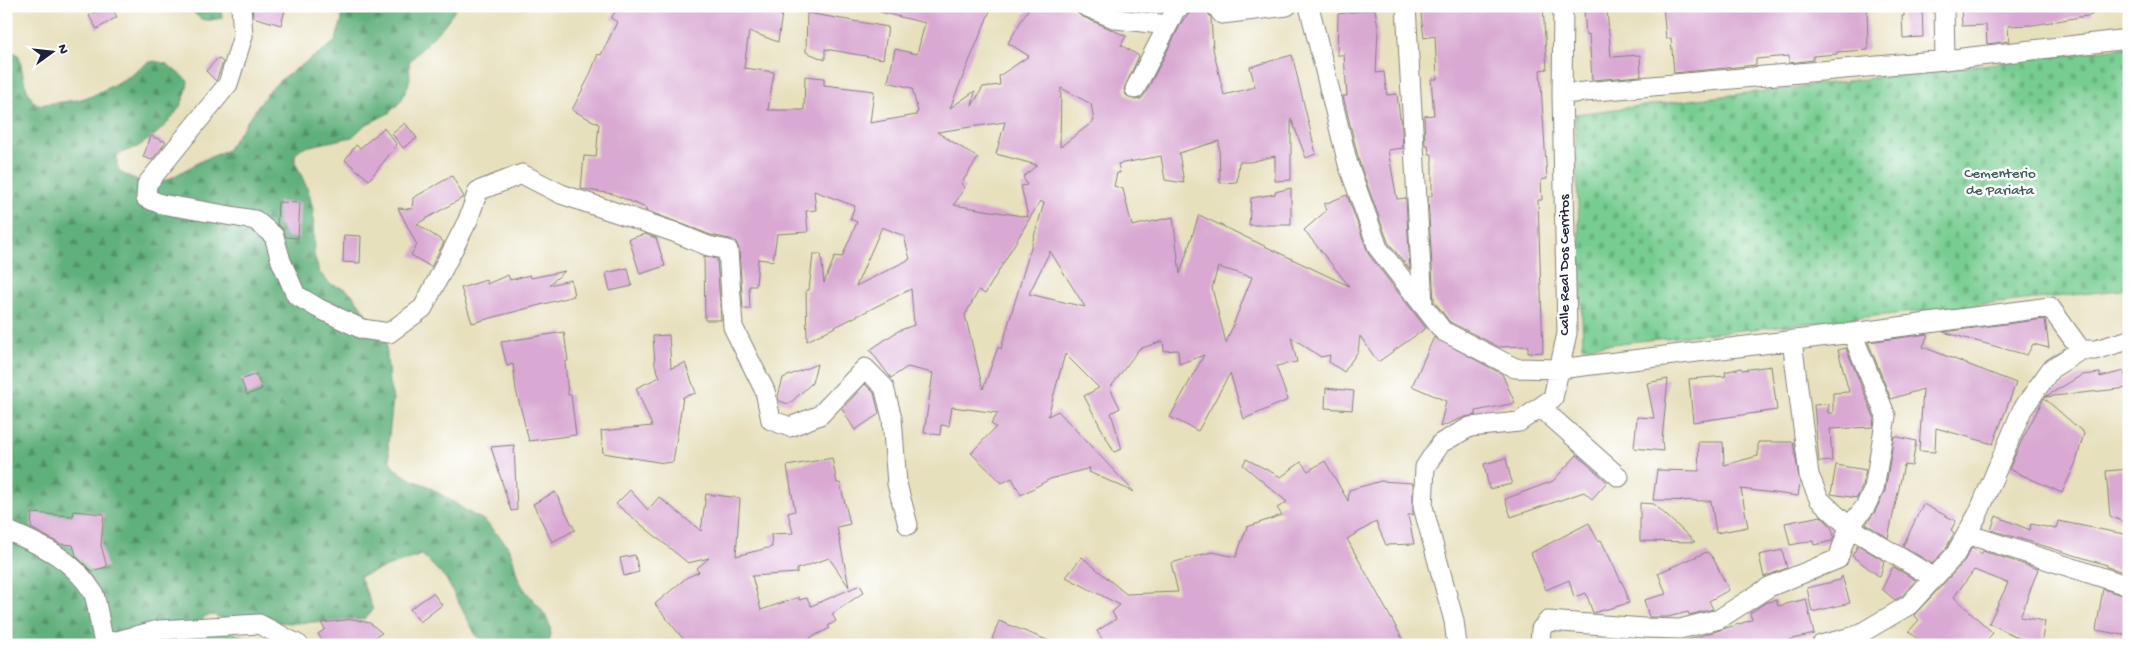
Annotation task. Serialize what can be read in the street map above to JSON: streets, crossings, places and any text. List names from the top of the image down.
{
  "streets": {
    "street": ["Calle Real Dos Cerritos"]
  },
  "parks": ["Cementerio de Pariata"],
  "north": "right"
}
